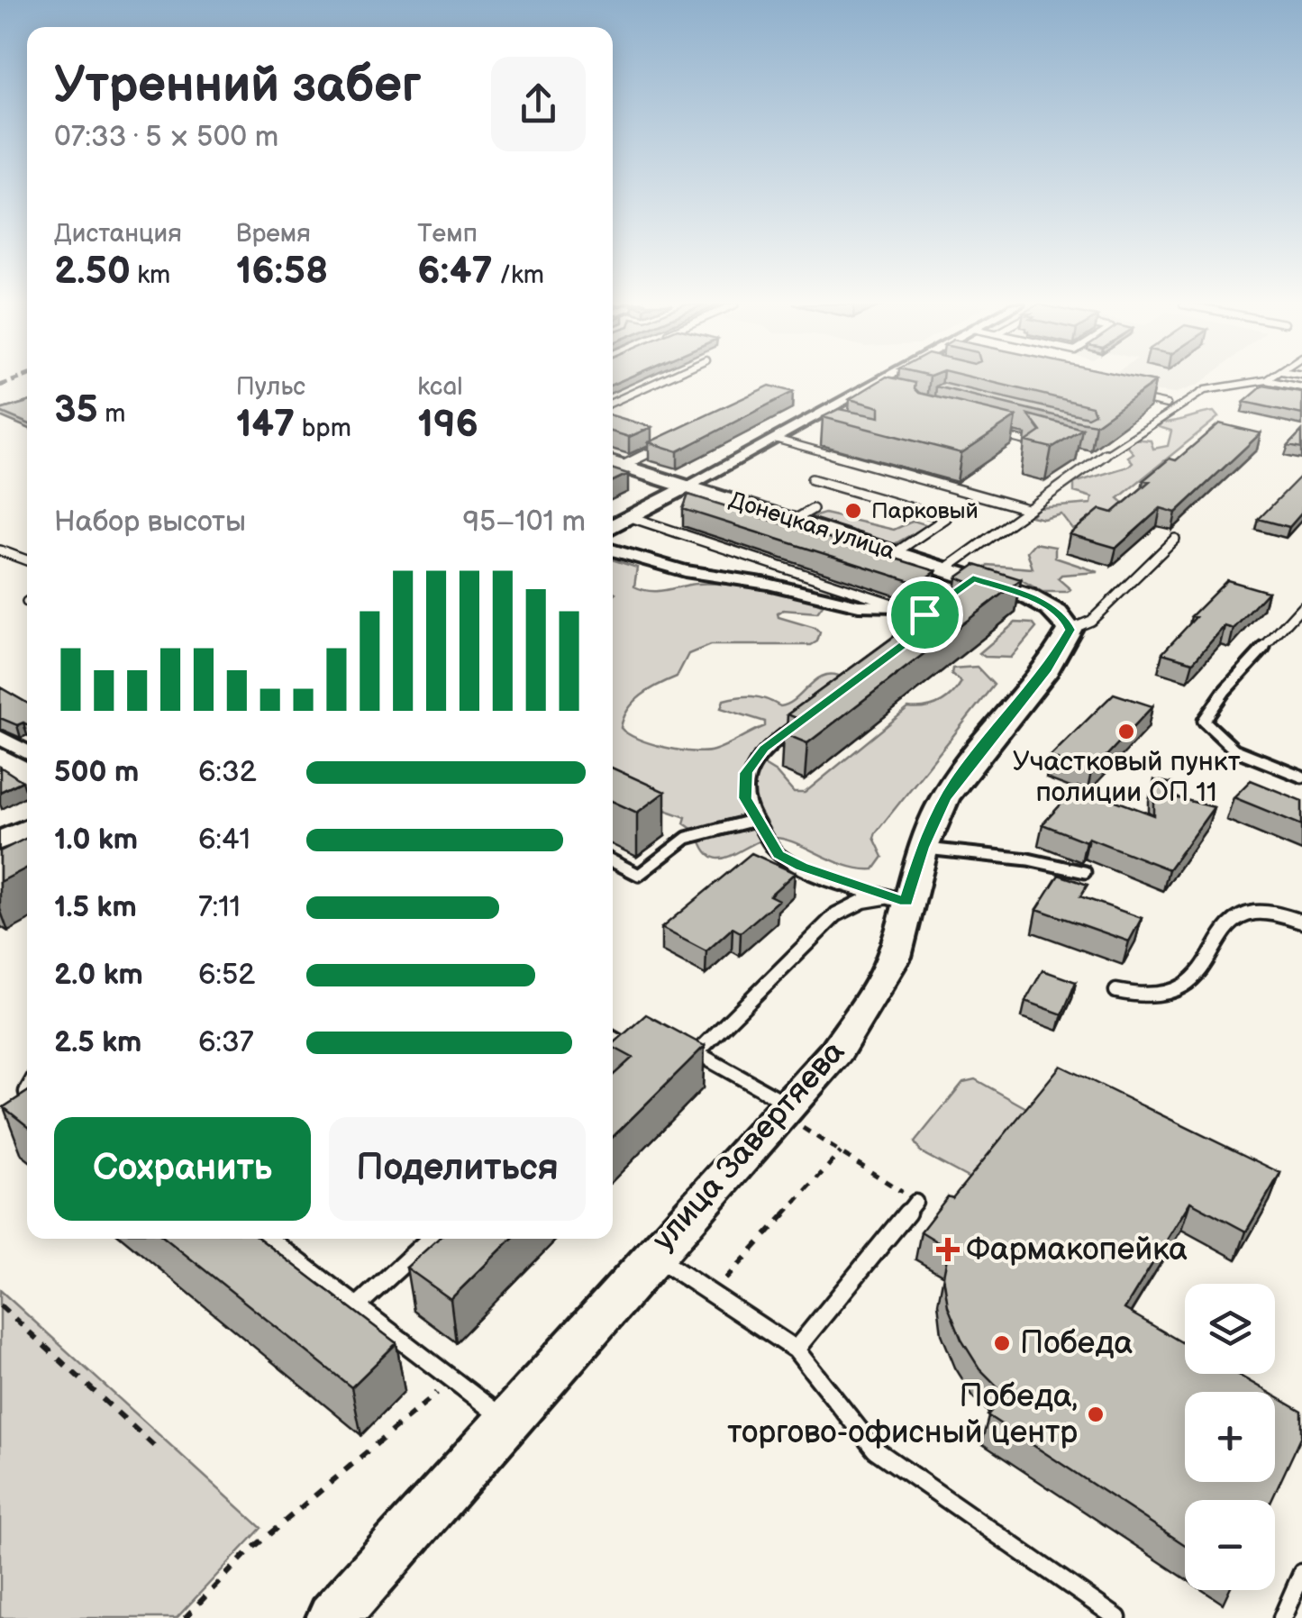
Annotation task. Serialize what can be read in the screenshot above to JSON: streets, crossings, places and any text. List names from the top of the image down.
{
  "streets": {
    "main road": ["Донецкая улица", "улица Завертяева"]
  },
  "crossings": [
    ["Донецкая улица", "улица Завертяева"]
  ],
  "places": {
    "other": [
      "Парковый",
      "Участковый пункт полиции ОП 11",
      "Победа",
      "Победа, торгово-офисный центр"
    ],
    "health": ["Фармакопейка"]
  },
  "page": {
    "heading": ["Утренний забег", "07:33 · 5 × 500 m"],
    "stats": [
      ["Дистанция", "2.50 km"],
      ["Время", "16:58"],
      ["Темп", "6:47 /km"],
      ["35 m"],
      ["Пульс", "147 bpm"],
      ["kcal", "196"]
    ],
    "chart": ["Набор высоты", "95–101 m"],
    "list": [
      {
        "name": "500 m",
        "note": "6:32"
      },
      {
        "name": "1.0 km",
        "note": "6:41"
      },
      {
        "name": "1.5 km",
        "note": "7:11"
      },
      {
        "name": "2.0 km",
        "note": "6:52"
      },
      {
        "name": "2.5 km",
        "note": "6:37"
      }
    ],
    "buttons": ["Сохранить", "Поделиться"],
    "map_buttons": ["+", "−"]
  }
}
